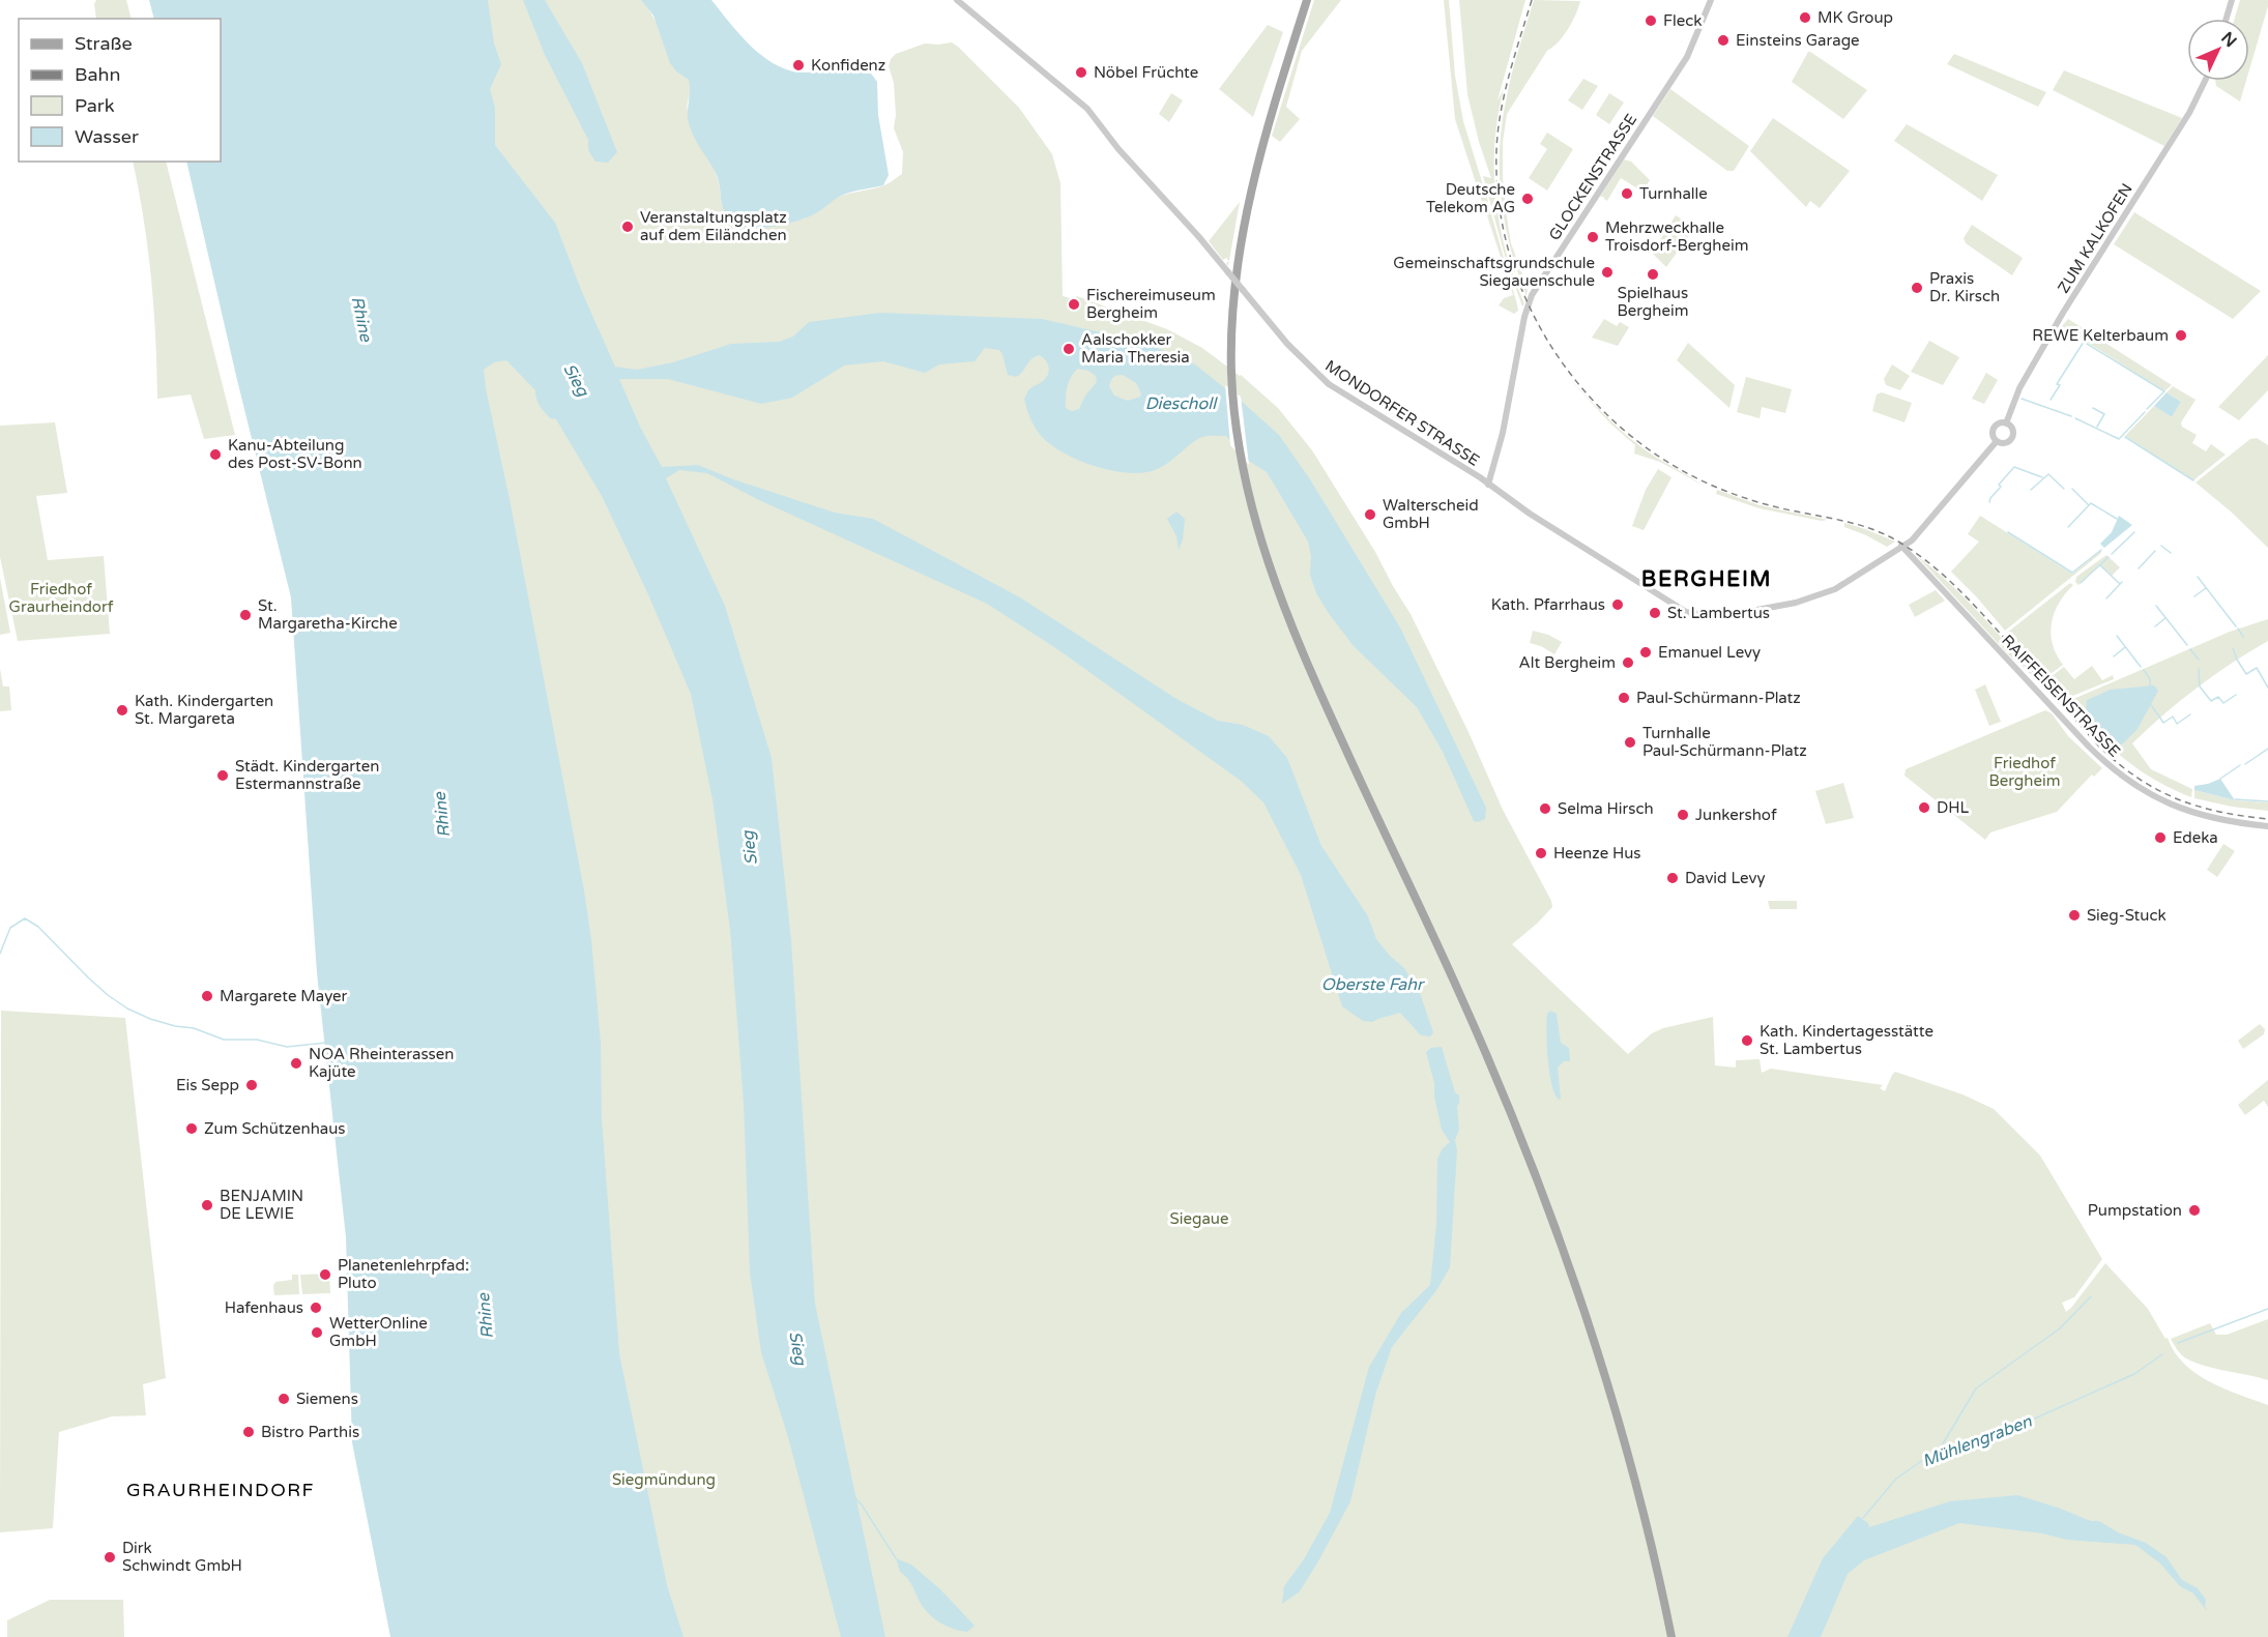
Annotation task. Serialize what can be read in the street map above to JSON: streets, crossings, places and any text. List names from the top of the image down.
{
  "streets": {
    "street": [
      "GLOCKENSTRASSE",
      "ZUM KALKOFEN",
      "MONDORFER STRASSE",
      "RAIFFEISENSTRASSE"
    ]
  },
  "crossings": [
    ["GLOCKENSTRASSE", "MONDORFER STRASSE"],
    ["MONDORFER STRASSE", "RAIFFEISENSTRASSE"]
  ],
  "districts": ["BERGHEIM", "GRAURHEINDORF"],
  "water": [
    "Rhine",
    "Sieg",
    "Diescholl",
    "Oberste Fahr",
    "Mühlengraben"
  ],
  "parks": [
    "Friedhof Graurheindorf",
    "Friedhof Bergheim",
    "Siegaue",
    "Siegmündung"
  ],
  "places": [
    "MK Group",
    "Fleck",
    "Einsteins Garage",
    "Konfidenz",
    "Nöbel Früchte",
    "Turnhalle",
    "Deutsche Telekom AG",
    "Veranstaltungsplatz auf dem Eiländchen",
    "Mehrzweckhalle Troisdorf-Bergheim",
    "Gemeinschaftsgrundschule Siegauenschule",
    "Spielhaus Bergheim",
    "Praxis Dr. Kirsch",
    "Fischereimuseum Bergheim",
    "REWE Kelterbaum",
    "Aalschokker Maria Theresia",
    "Kanu-Abteilung des Post-SV-Bonn",
    "Walterscheid GmbH",
    "Kath. Pfarrhaus",
    "St. Lambertus",
    "St. Margaretha-Kirche",
    "Emanuel Levy",
    "Alt Bergheim",
    "Paul-Schürmann-Platz",
    "Kath. Kindergarten St. Margareta",
    "Turnhalle Paul-Schürmann-Platz",
    "Städt. Kindergarten Estermannstraße",
    "DHL",
    "Selma Hirsch",
    "Junkershof",
    "Edeka",
    "Heenze Hus",
    "David Levy",
    "Sieg-Stuck",
    "Margarete Mayer",
    "Kath. Kindertagesstätte St. Lambertus",
    "NOA Rheinterassen Kajüte",
    "Eis Sepp",
    "Zum Schützenhaus",
    "BENJAMIN DE LEWIE",
    "Pumpstation",
    "Planetenlehrpfad: Pluto",
    "Hafenhaus",
    "WetterOnline GmbH",
    "Siemens",
    "Bistro Parthis",
    "Dirk Schwindt GmbH"
  ],
  "legend": [
    "Straße",
    "Bahn",
    "Park",
    "Wasser"
  ],
  "north": "top right"
}
